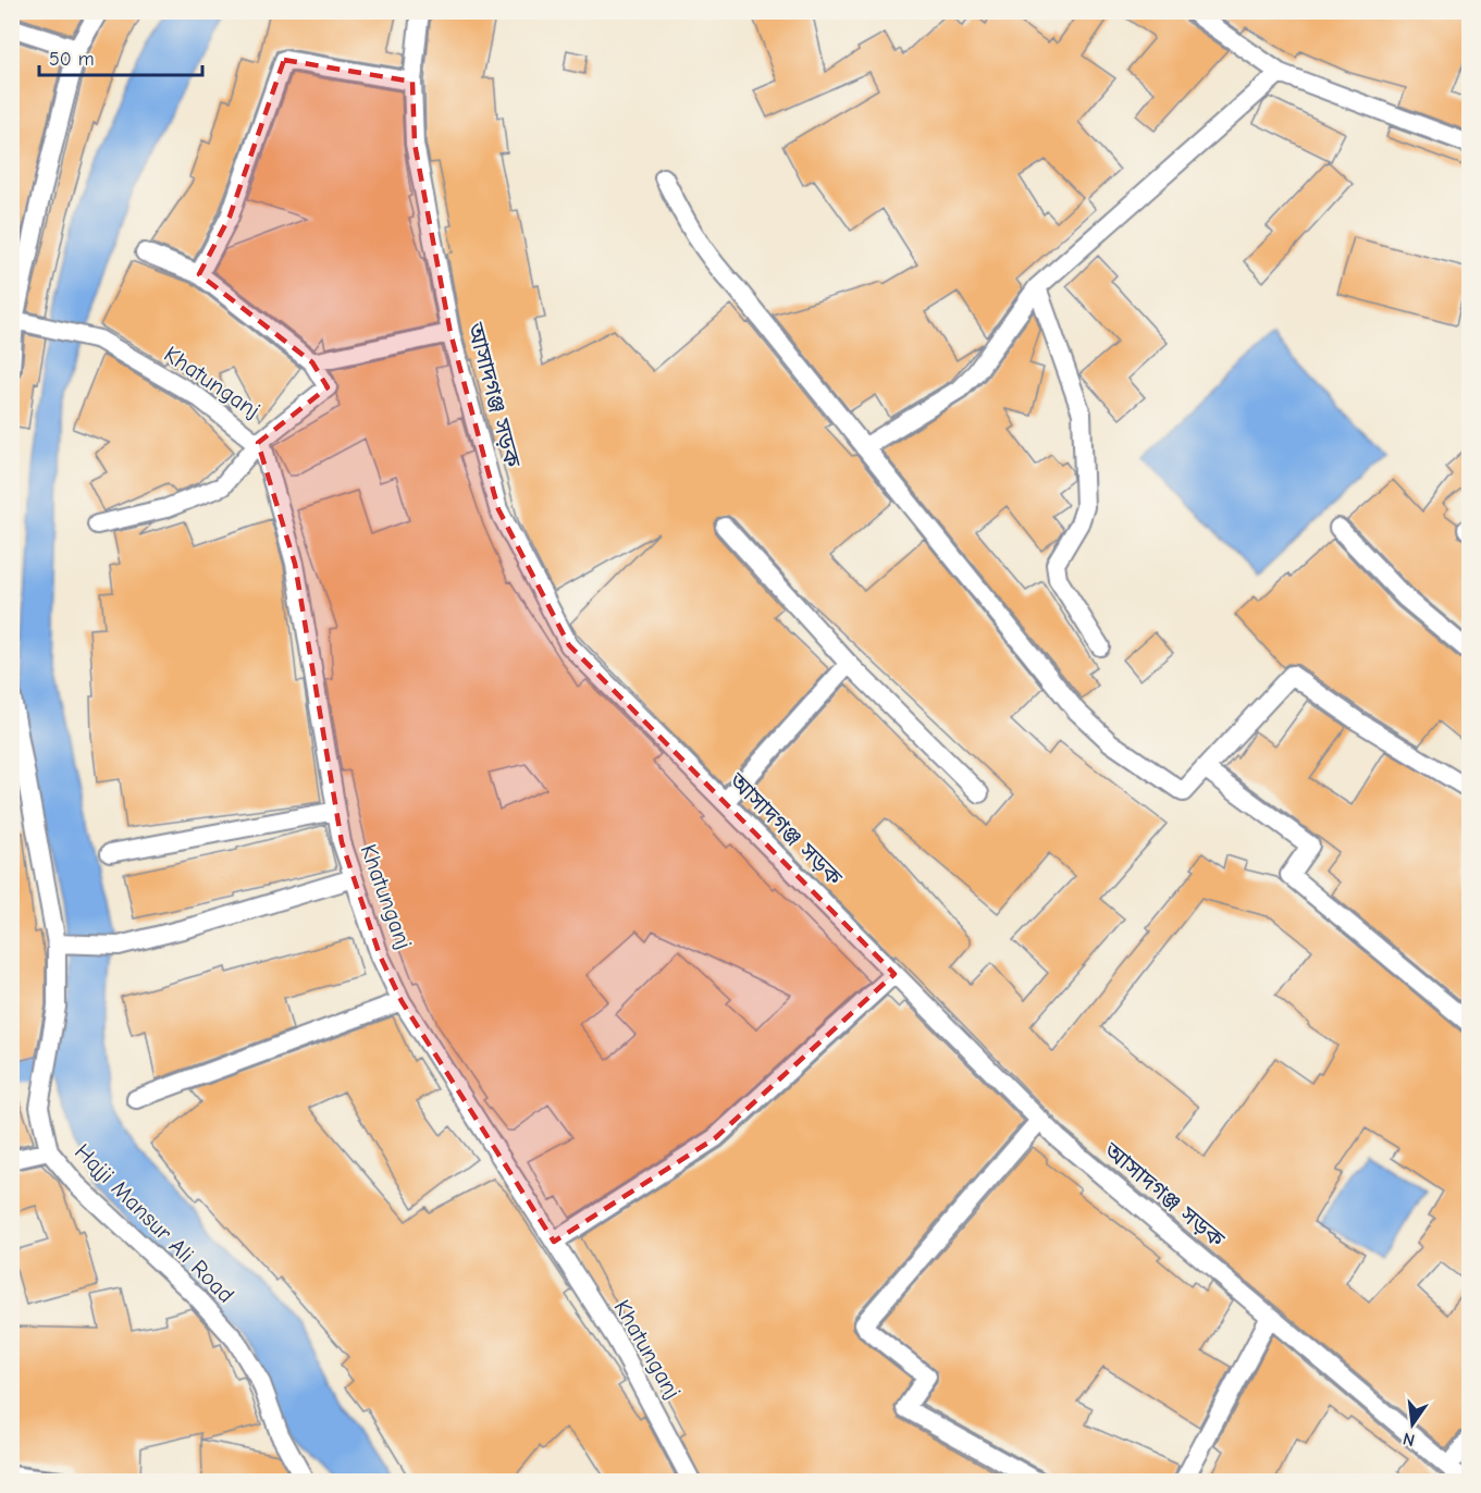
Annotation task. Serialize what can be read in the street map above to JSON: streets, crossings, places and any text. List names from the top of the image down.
{
  "streets": {
    "street": ["Khatunganj", "আসাদগঞ্জ সড়ক", "Hajji Mansur Ali Road"]
  },
  "scale_bar": "50 m",
  "north": "bottom"
}
